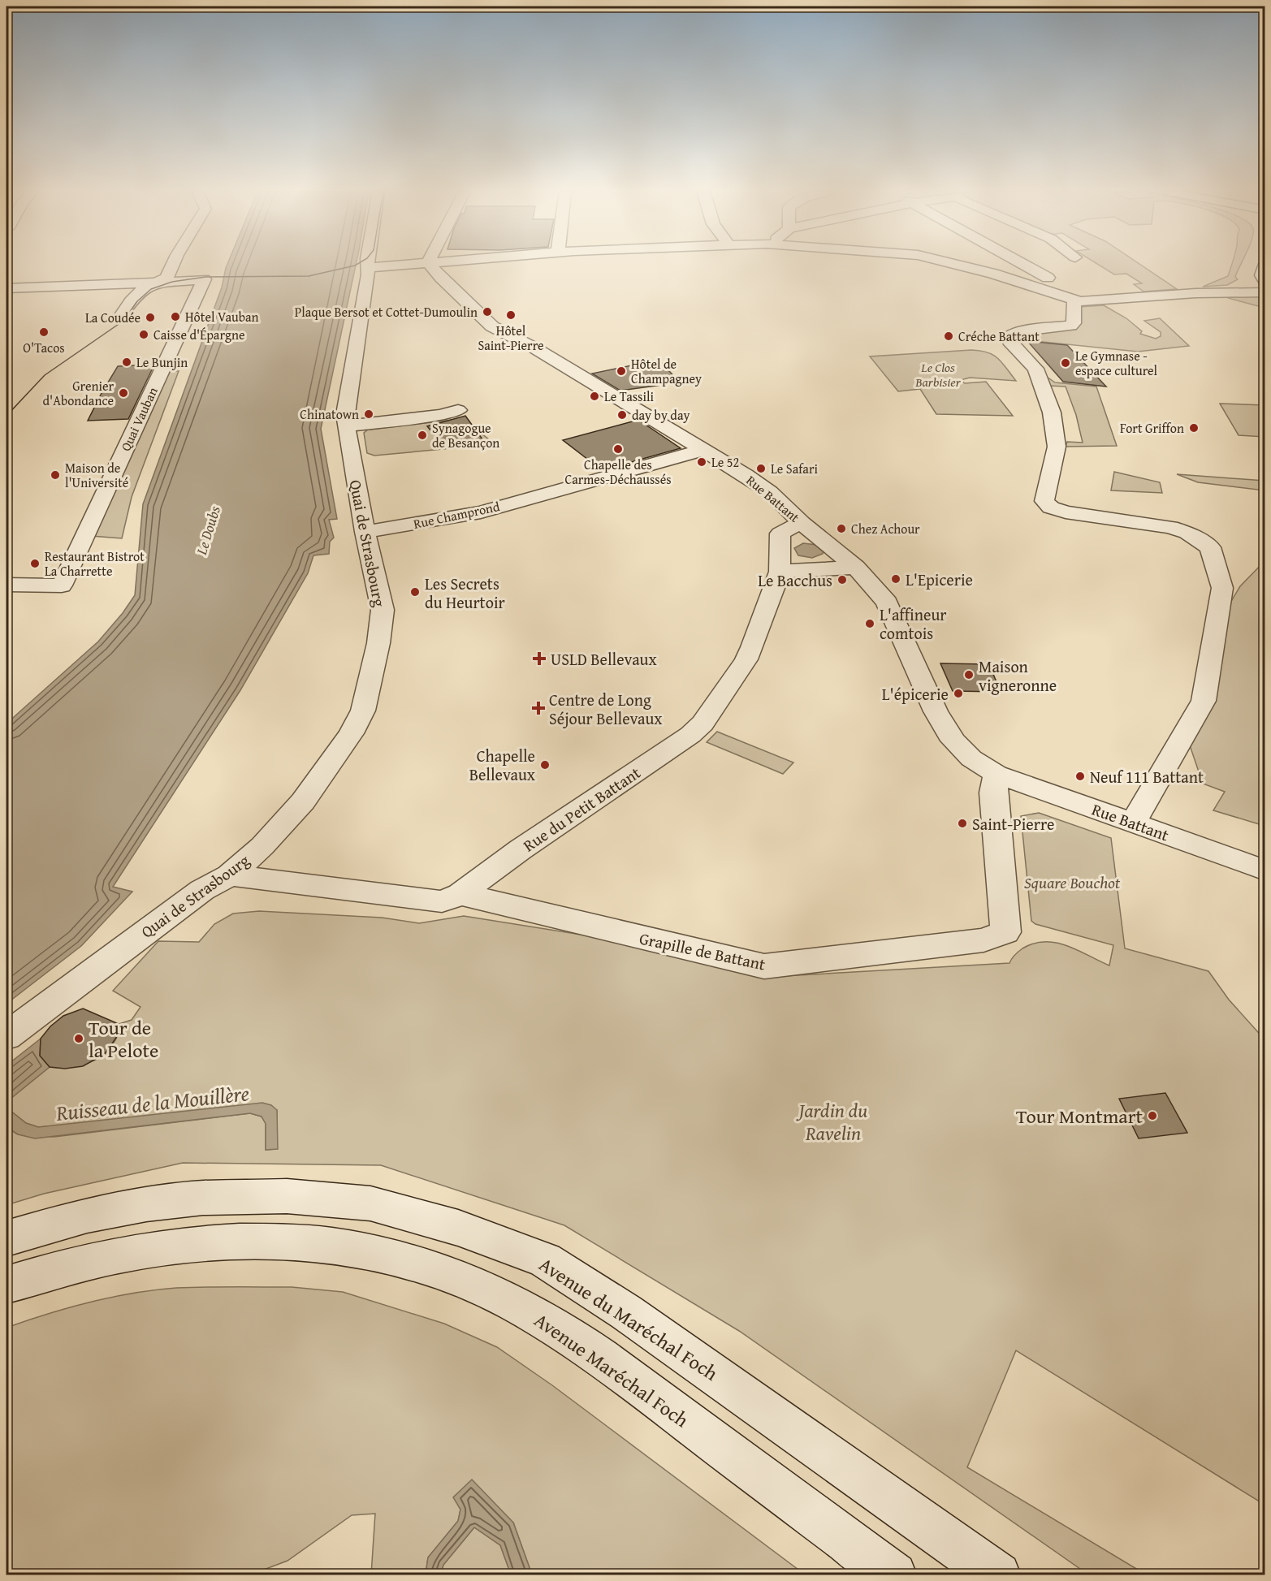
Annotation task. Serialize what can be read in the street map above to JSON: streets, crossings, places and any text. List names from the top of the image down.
{
  "streets": {
    "street": [
      "Quai Vauban",
      "Rue Battant",
      "Rue Champrond",
      "Quai de Strasbourg",
      "Rue du Petit Battant",
      "Grapille de Battant",
      "Avenue du Maréchal Foch",
      "Avenue Maréchal Foch"
    ]
  },
  "crossings": [
    ["Rue Battant", "Rue Champrond"],
    ["Rue Battant", "Rue du Petit Battant"],
    ["Rue Battant", "Grapille de Battant"],
    ["Rue Champrond", "Quai de Strasbourg"],
    ["Quai de Strasbourg", "Rue du Petit Battant"],
    ["Rue du Petit Battant", "Grapille de Battant"]
  ],
  "water": ["Le Doubs", "Ruisseau de la Mouillère"],
  "parks": ["Le Clos Barbisier", "Square Bouchot", "Jardin du Ravelin"],
  "places": {
    "other": [
      "Plaque Bersot et Cottet-Dumoulin",
      "Hôtel Saint-Pierre",
      "Hôtel Vauban",
      "La Coudée",
      "O'Tacos",
      "Caisse d'Épargne",
      "Créche Battant",
      "Le Bunjin",
      "Le Gymnase - espace culturel",
      "Hôtel de Champagney",
      "Grenier d'Abondance",
      "Le Tassili",
      "Chinatown",
      "day by day",
      "Fort Griffon",
      "Synagogue de Besançon",
      "Chapelle des Carmes-Déchaussés",
      "Le 52",
      "Le Safari",
      "Maison de l'Université",
      "Chez Achour",
      "Restaurant Bistrot La Charrette",
      "L'Epicerie",
      "Le Bacchus",
      "Les Secrets du Heurtoir",
      "L'affineur comtois",
      "Maison vigneronne",
      "L'épicerie",
      "Chapelle Bellevaux",
      "Neuf 111 Battant",
      "Saint-Pierre",
      "Tour de la Pelote",
      "Tour Montmart"
    ],
    "health": ["USLD Bellevaux", "Centre de Long Séjour Bellevaux"]
  }
}
